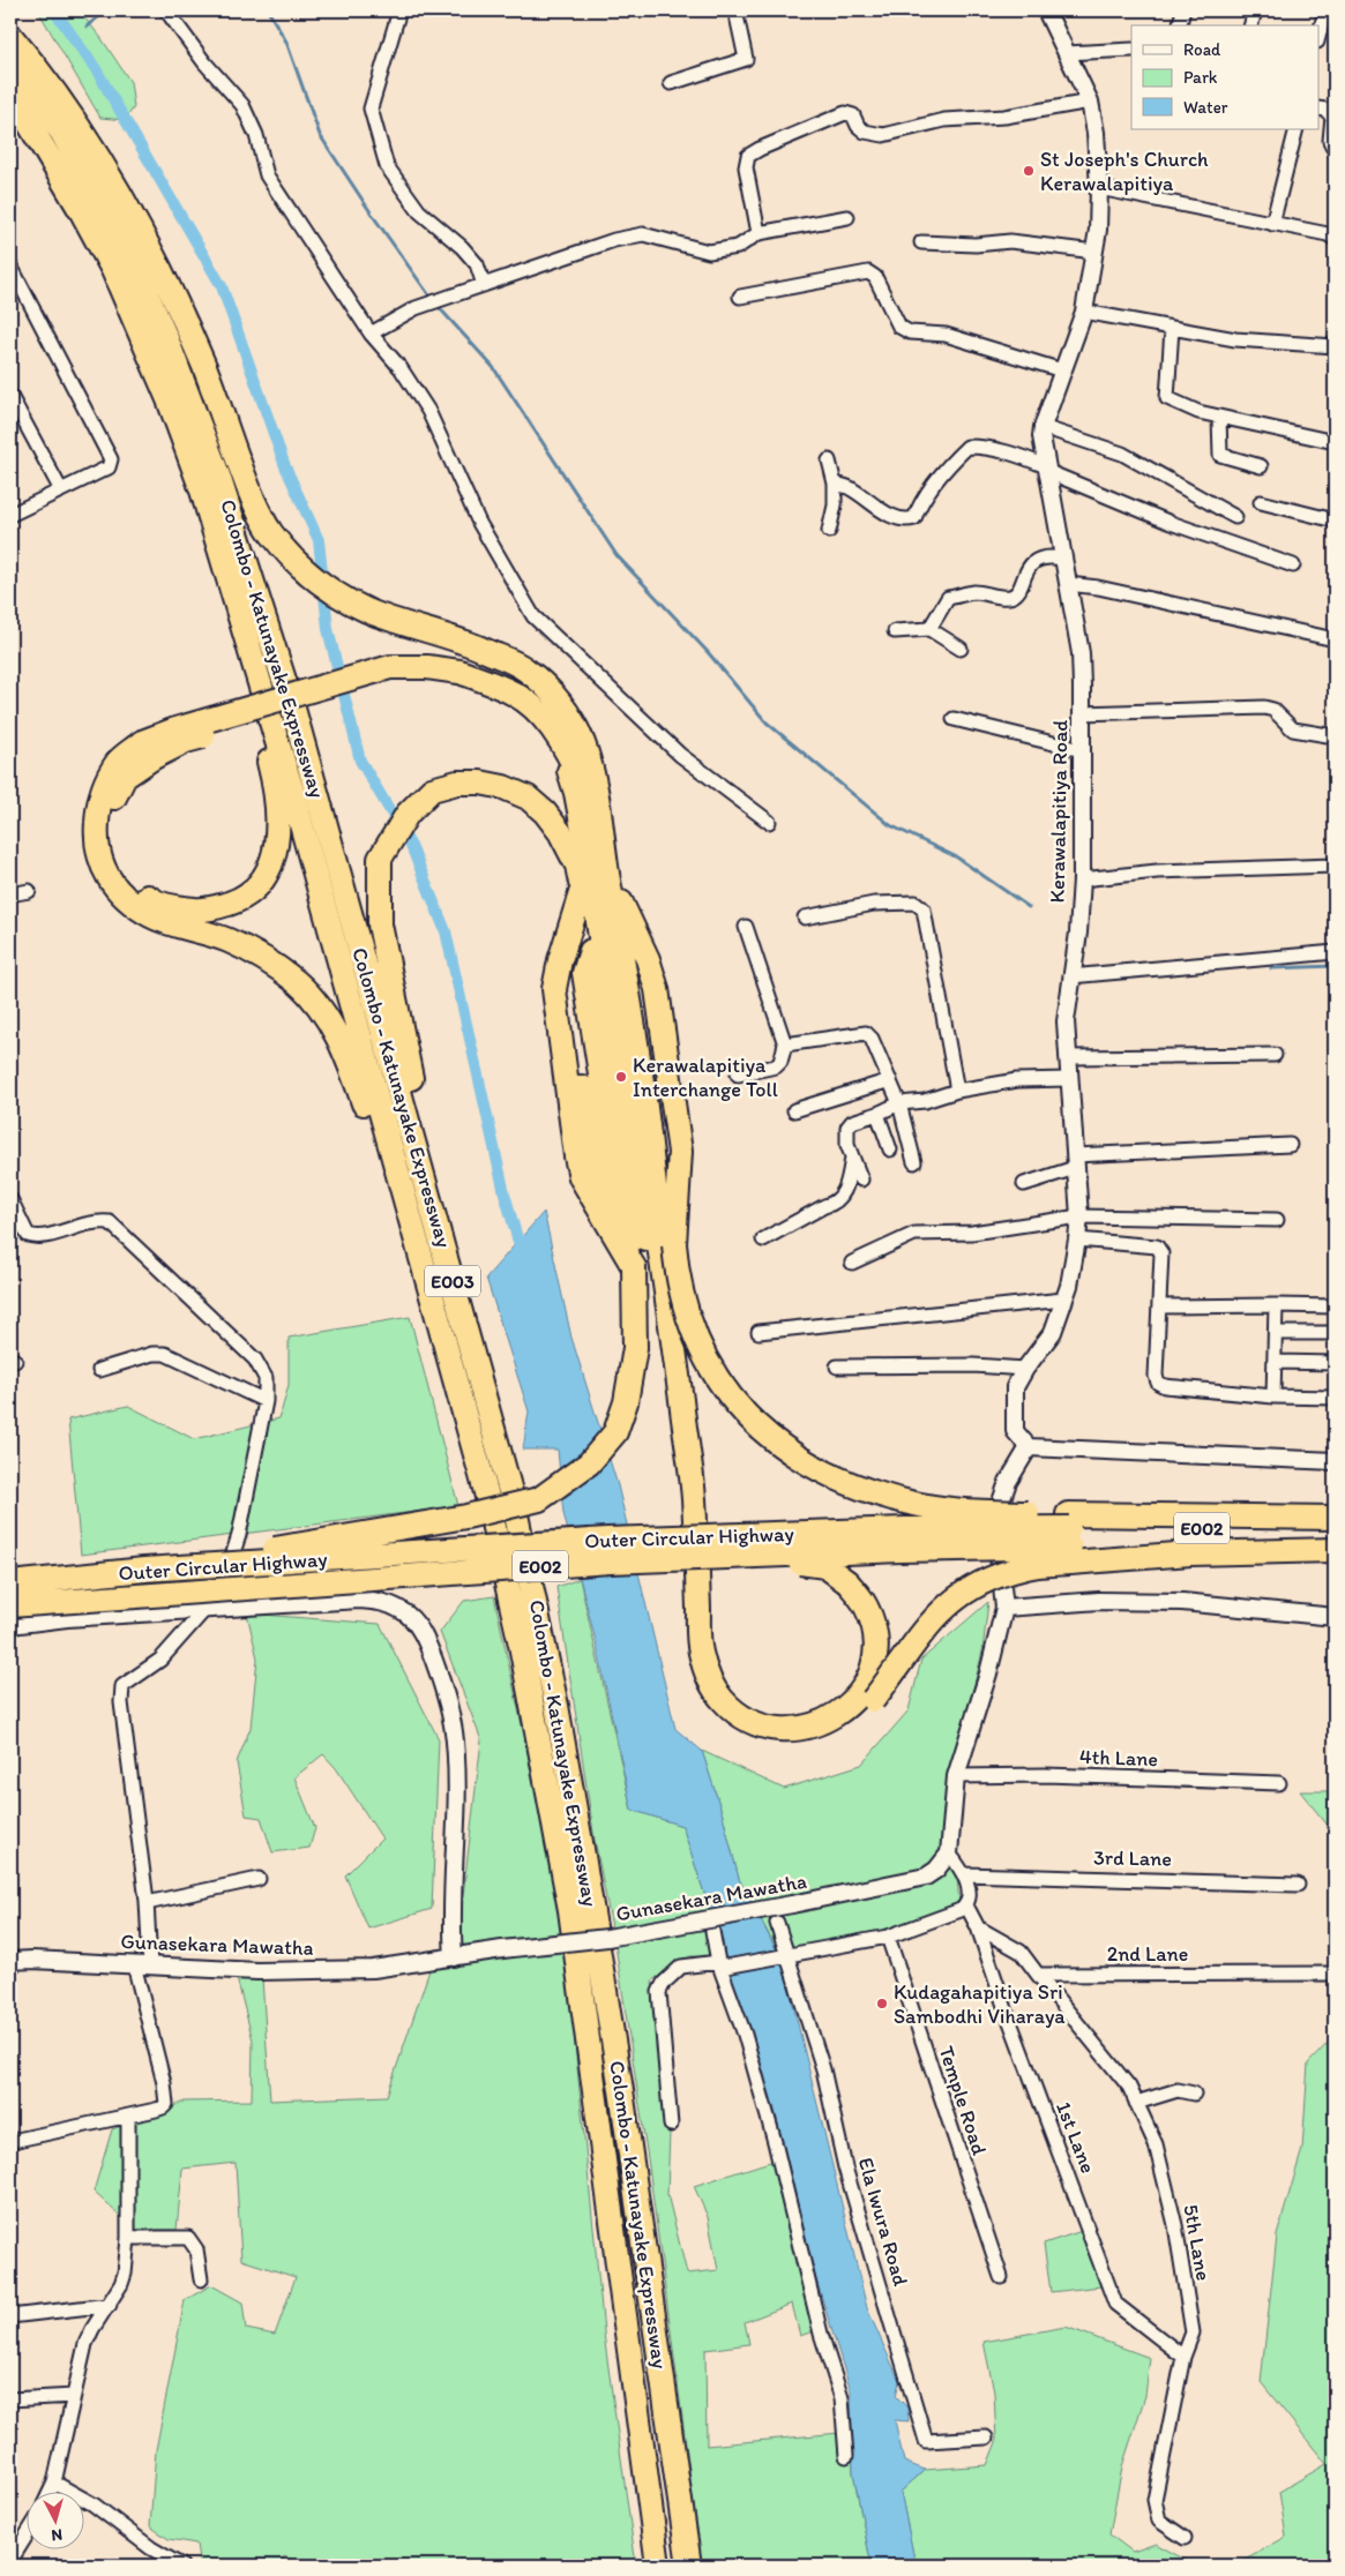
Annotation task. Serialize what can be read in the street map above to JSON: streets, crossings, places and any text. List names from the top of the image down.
{
  "streets": {
    "highway": [
      "Colombo - Katunayake Expressway",
      "E003",
      "E002",
      "Outer Circular Highway"
    ],
    "street": [
      "Kerawalapitiya Road",
      "4th Lane",
      "3rd Lane",
      "Gunasekara Mawatha",
      "2nd Lane",
      "Temple Road",
      "1st Lane",
      "Ela Iwura Road",
      "5th Lane"
    ]
  },
  "crossings": [
    ["2nd Lane", "5th Lane"],
    ["1st Lane", "5th Lane"]
  ],
  "places": ["St Joseph's Church Kerawalapitiya", "Kerawalapitiya Interchange Toll", "Kudagahapitiya Sri Sambodhi Viharaya"],
  "legend": ["Road", "Park", "Water"],
  "north": "bottom"
}
